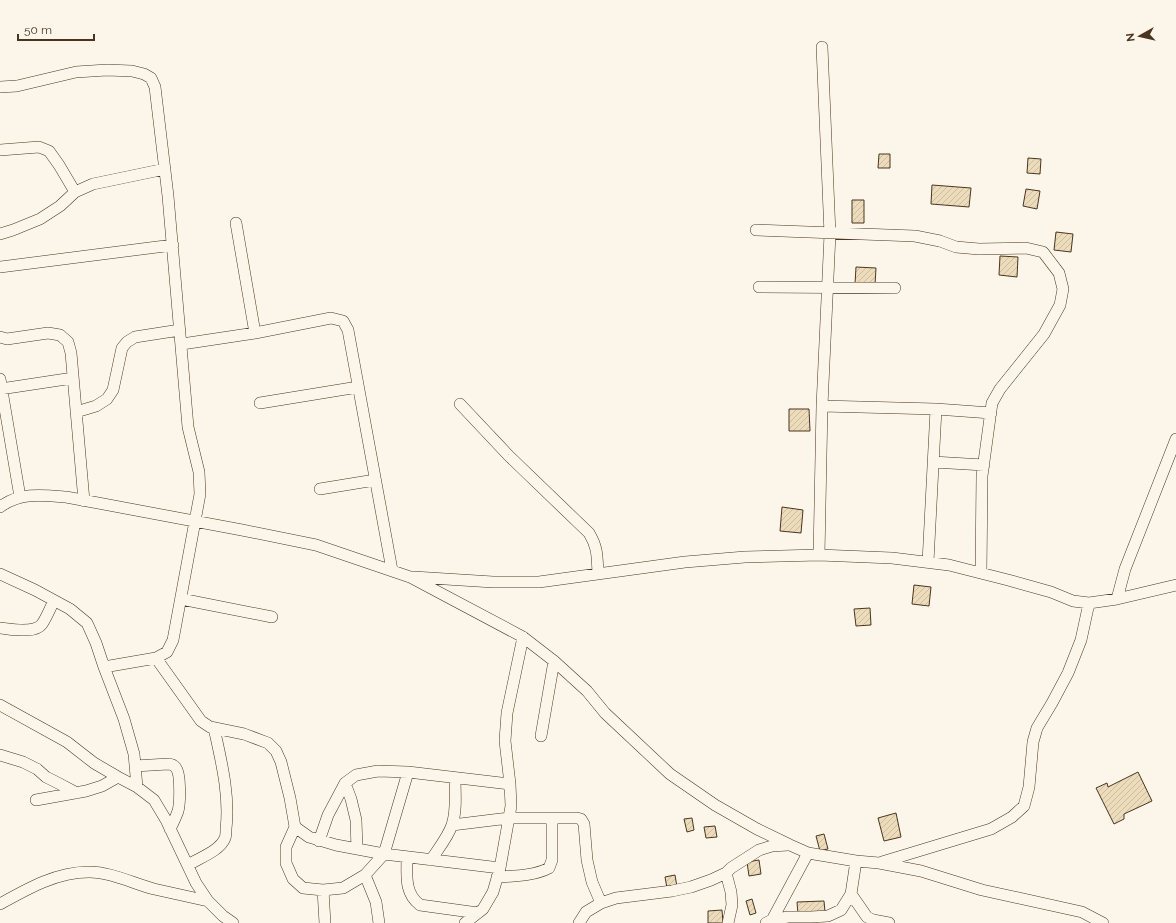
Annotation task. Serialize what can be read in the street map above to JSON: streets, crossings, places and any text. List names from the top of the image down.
{
  "scale_bar": "50 m",
  "north": "left"
}
